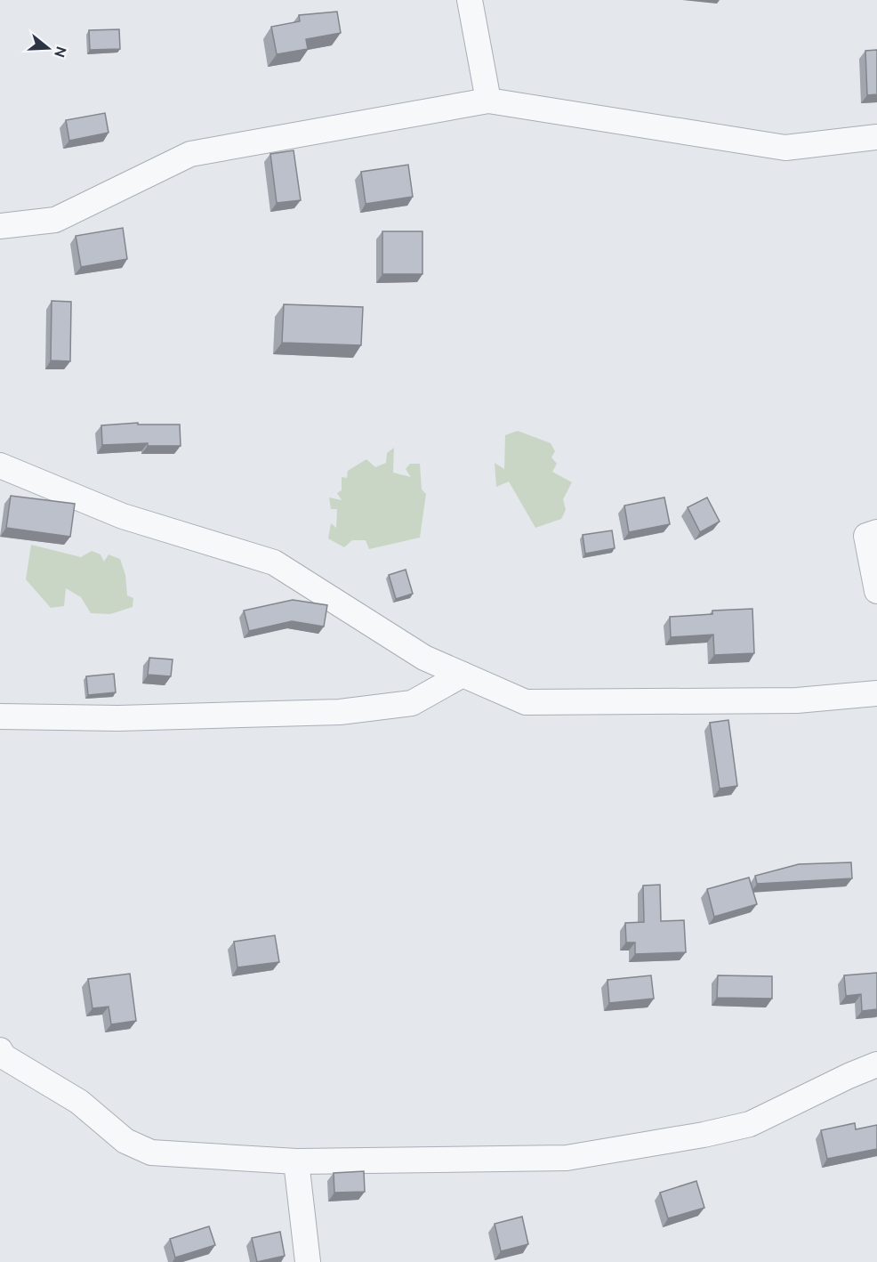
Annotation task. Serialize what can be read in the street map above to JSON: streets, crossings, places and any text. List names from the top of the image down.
{
  "north": "right"
}
